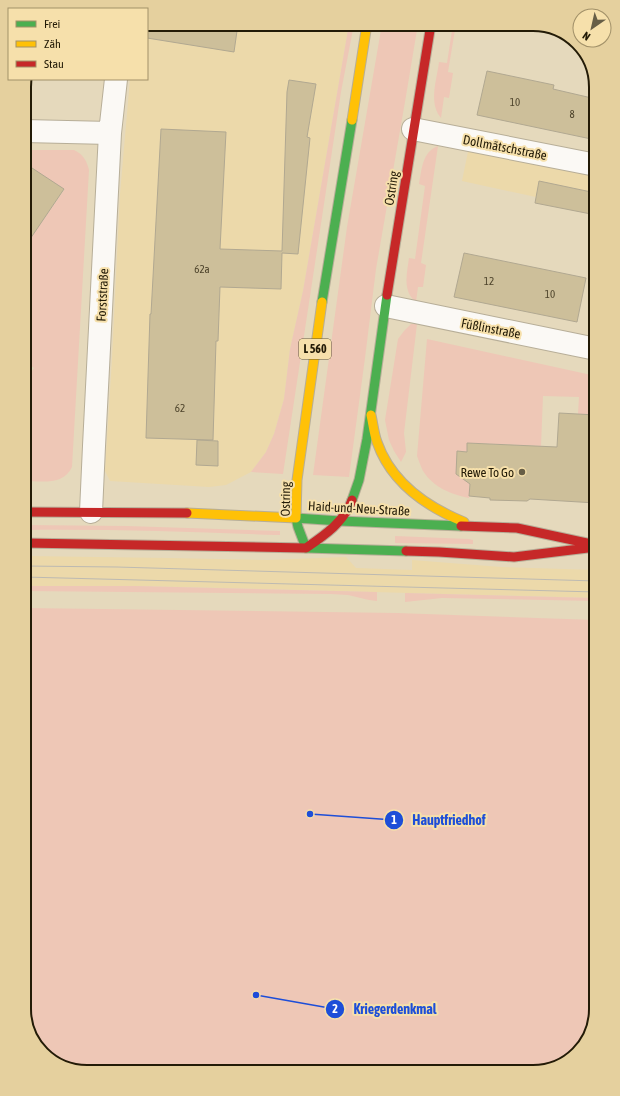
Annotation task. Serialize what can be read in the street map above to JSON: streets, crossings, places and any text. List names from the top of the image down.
{
  "streets": {
    "main road": ["Ostring", "L 560", "Haid-und-Neu-Straße"],
    "street": ["Dollmätschstraße", "Forststraße", "Füßlinstraße"]
  },
  "crossings": [
    ["Dollmätschstraße", "Ostring"],
    ["Ostring", "Füßlinstraße"],
    ["Ostring", "Haid-und-Neu-Straße"],
    ["Forststraße", "Haid-und-Neu-Straße"]
  ],
  "places": ["Rewe To Go", "Hauptfriedhof", "Kriegerdenkmal"],
  "house_numbers": [
    "10",
    "8",
    "62a",
    "12",
    "10",
    "62"
  ],
  "legend": ["Frei", "Zäh", "Stau"],
  "north": "bottom left"
}
